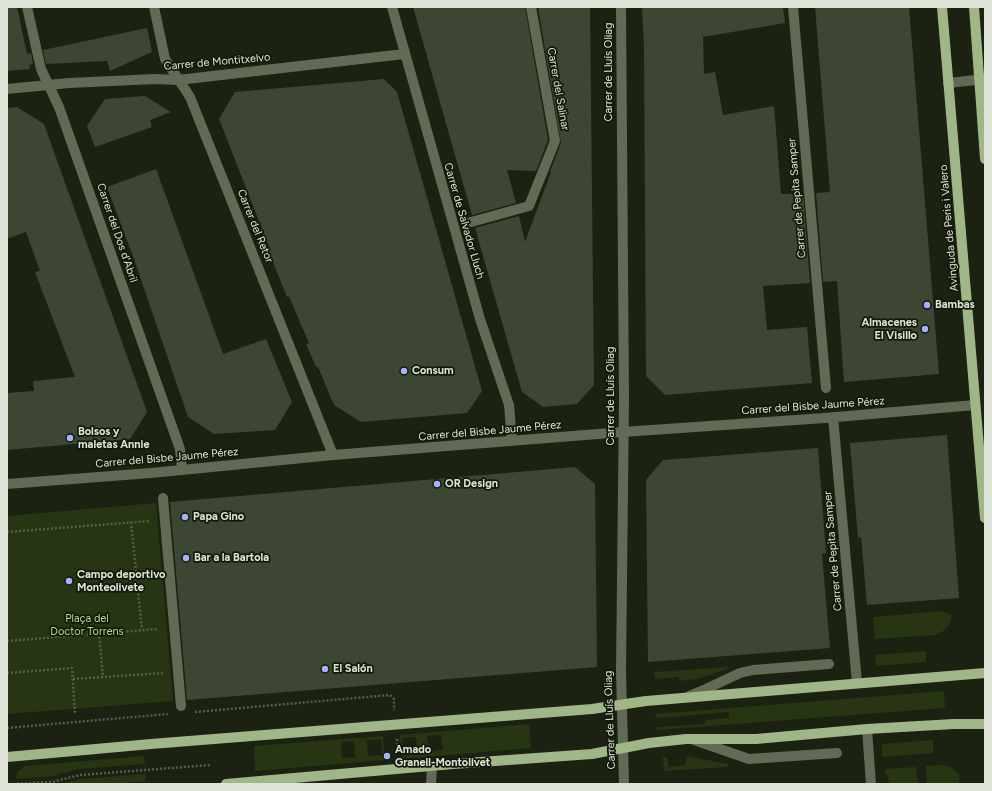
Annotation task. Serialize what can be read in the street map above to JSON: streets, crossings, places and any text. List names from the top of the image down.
{
  "streets": {
    "main road": ["Avinguda de Peris i Valero"],
    "street": [
      "Carrer de Montitxelvo",
      "Carrer de Lluís Oliag",
      "Carrer del Salinar",
      "Carrer de Pepita Samper",
      "Carrer de Salvador Lluch",
      "Carrer del Retor",
      "Carrer del Dos d'Abril",
      "Carrer del Bisbe Jaume Pérez"
    ]
  },
  "crossings": [
    ["Carrer de Montitxelvo", "Carrer de Salvador Lluch"],
    ["Carrer de Montitxelvo", "Carrer del Retor"],
    ["Carrer de Montitxelvo", "Carrer del Dos d'Abril"],
    ["Carrer de Lluís Oliag", "Carrer del Bisbe Jaume Pérez"],
    ["Carrer de Pepita Samper", "Carrer del Bisbe Jaume Pérez"],
    ["Carrer de Salvador Lluch", "Carrer del Bisbe Jaume Pérez"],
    ["Carrer del Retor", "Carrer del Bisbe Jaume Pérez"],
    ["Avinguda de Peris i Valero", "Carrer del Bisbe Jaume Pérez"],
    ["Carrer del Dos d'Abril", "Carrer del Bisbe Jaume Pérez"]
  ],
  "parks": ["Plaça del Doctor Torrens"],
  "places": [
    "Bambas",
    "Almacenes El Visillo",
    "Consum",
    "Bolsos y maletas Annie",
    "OR Design",
    "Papa Gino",
    "Bar a la Bartola",
    "Campo deportivo Monteolivete",
    "El Salón",
    "Amado Granell-Montolivet"
  ]
}
